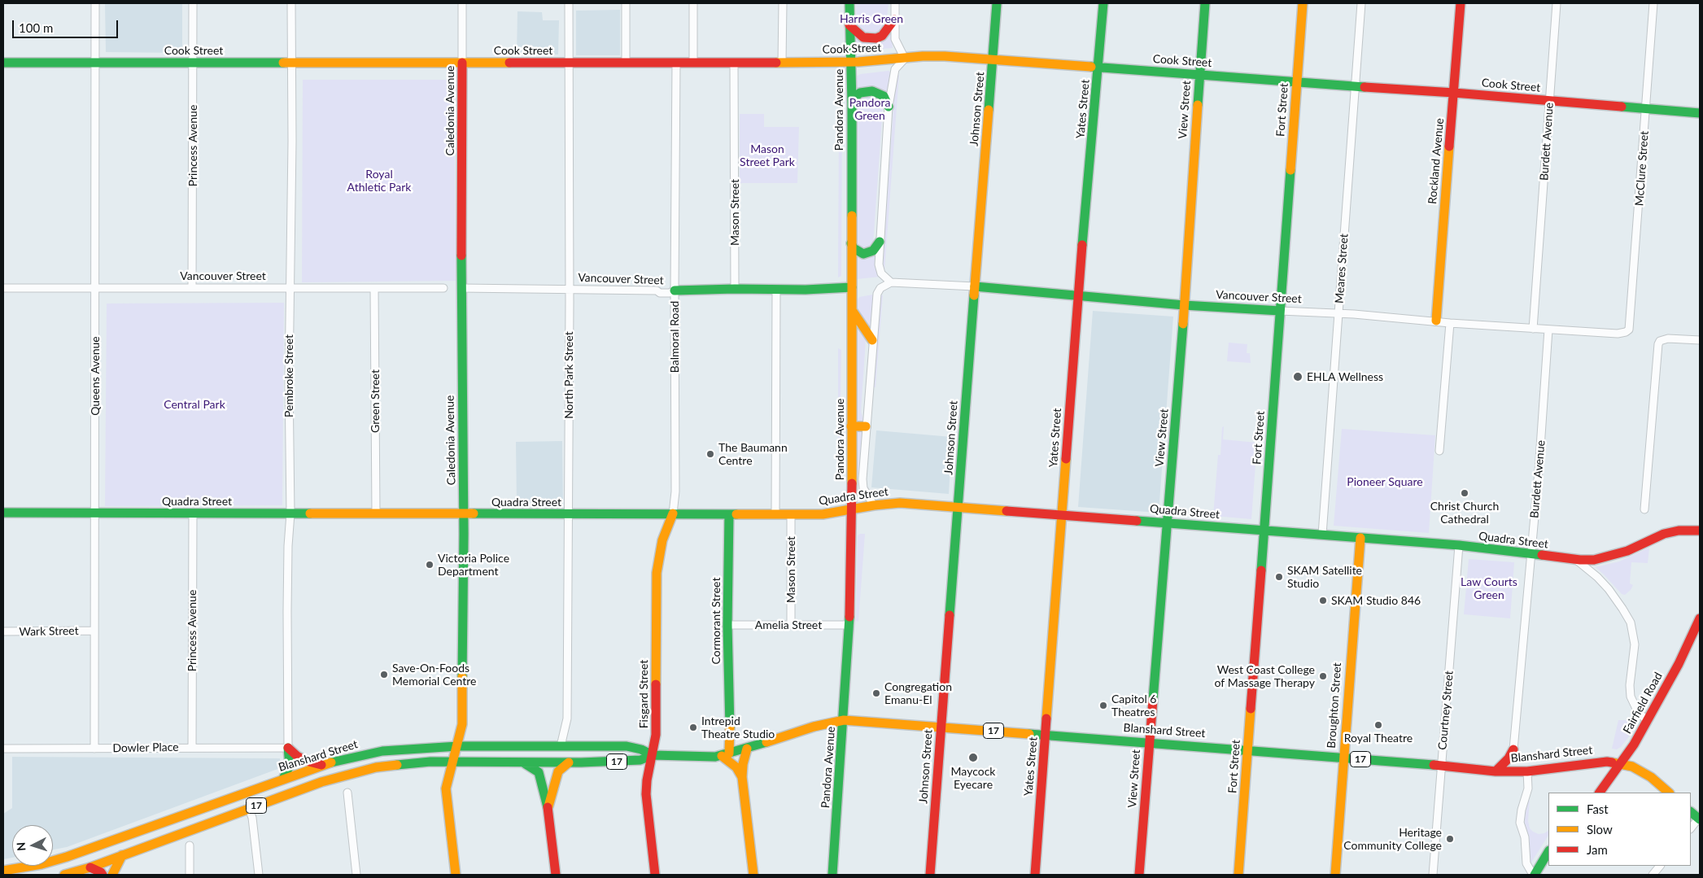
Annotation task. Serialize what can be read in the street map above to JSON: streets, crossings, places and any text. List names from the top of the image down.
{
  "streets": {
    "main road": [
      "Cook Street",
      "Johnson Street",
      "Yates Street",
      "Pandora Avenue",
      "View Street",
      "Fort Street",
      "Caledonia Avenue",
      "Rockland Avenue",
      "Vancouver Street",
      "Quadra Street",
      "Cormorant Street",
      "Fisgard Street",
      "Fairfield Road",
      "Broughton Street",
      "17",
      "Blanshard Street"
    ],
    "street": [
      "Burdett Avenue",
      "Princess Avenue",
      "McClure Street",
      "Mason Street",
      "Meares Street",
      "Balmoral Road",
      "North Park Street",
      "Queens Avenue",
      "Pembroke Street",
      "Green Street",
      "Amelia Street",
      "Wark Street",
      "Courtney Street",
      "Dowler Place"
    ]
  },
  "crossings": [
    ["Cook Street", "Johnson Street"],
    ["Cook Street", "Yates Street"],
    ["Cook Street", "Pandora Avenue"],
    ["Cook Street", "View Street"],
    ["Cook Street", "Fort Street"],
    ["Cook Street", "Caledonia Avenue"],
    ["Cook Street", "Burdett Avenue"],
    ["Cook Street", "Princess Avenue"],
    ["Cook Street", "Rockland Avenue"],
    ["Cook Street", "McClure Street"],
    ["Cook Street", "Mason Street"],
    ["Cook Street", "Meares Street"],
    ["Cook Street", "Balmoral Road"],
    ["Cook Street", "North Park Street"],
    ["Cook Street", "Queens Avenue"],
    ["Cook Street", "Pembroke Street"],
    ["Johnson Street", "Vancouver Street"],
    ["Johnson Street", "Quadra Street"],
    ["Johnson Street", "Blanshard Street"],
    ["Yates Street", "Vancouver Street"],
    ["Yates Street", "Quadra Street"],
    ["Yates Street", "Blanshard Street"],
    ["Pandora Avenue", "Vancouver Street"],
    ["Pandora Avenue", "Quadra Street"],
    ["Pandora Avenue", "Amelia Street"],
    ["Pandora Avenue", "Blanshard Street"],
    ["View Street", "Vancouver Street"],
    ["View Street", "Quadra Street"],
    ["View Street", "Blanshard Street"],
    ["Fort Street", "Vancouver Street"],
    ["Fort Street", "Quadra Street"],
    ["Fort Street", "Blanshard Street"],
    ["Caledonia Avenue", "Vancouver Street"],
    ["Caledonia Avenue", "Quadra Street"],
    ["Caledonia Avenue", "Blanshard Street"],
    ["Burdett Avenue", "Vancouver Street"],
    ["Burdett Avenue", "Quadra Street"],
    ["Princess Avenue", "Vancouver Street"],
    ["Princess Avenue", "Quadra Street"],
    ["Princess Avenue", "Dowler Place"],
    ["Rockland Avenue", "Vancouver Street"],
    ["McClure Street", "Vancouver Street"],
    ["Mason Street", "Vancouver Street"],
    ["Mason Street", "Quadra Street"],
    ["Mason Street", "Amelia Street"],
    ["Meares Street", "Vancouver Street"],
    ["Meares Street", "Quadra Street"],
    ["Vancouver Street", "Balmoral Road"],
    ["Vancouver Street", "North Park Street"],
    ["Vancouver Street", "Queens Avenue"],
    ["Vancouver Street", "Pembroke Street"],
    ["Vancouver Street", "Green Street"],
    ["Balmoral Road", "Quadra Street"],
    ["Balmoral Road", "Fisgard Street"],
    ["North Park Street", "Quadra Street"],
    ["North Park Street", "Blanshard Street"],
    ["Queens Avenue", "Quadra Street"],
    ["Queens Avenue", "Wark Street"],
    ["Queens Avenue", "Dowler Place"],
    ["Pembroke Street", "Quadra Street"],
    ["Pembroke Street", "Dowler Place"],
    ["Green Street", "Quadra Street"],
    ["Quadra Street", "Cormorant Street"],
    ["Quadra Street", "Fisgard Street"],
    ["Quadra Street", "Broughton Street"],
    ["Quadra Street", "Courtney Street"],
    ["Cormorant Street", "Amelia Street"],
    ["Cormorant Street", "Blanshard Street"],
    ["Fisgard Street", "Blanshard Street"],
    ["Fairfield Road", "Blanshard Street"],
    ["Broughton Street", "Blanshard Street"],
    ["Courtney Street", "Blanshard Street"]
  ],
  "parks": [
    "Harris Green",
    "Pandora Green",
    "Mason Street Park",
    "Royal Athletic Park",
    "Central Park",
    "Pioneer Square",
    "Law Courts Green"
  ],
  "places": [
    "EHLA Wellness",
    "The Baumann Centre",
    "Christ Church Cathedral",
    "Victoria Police Department",
    "SKAM Satellite Studio",
    "SKAM Studio 846",
    "Save-On-Foods Memorial Centre",
    "West Coast College of Massage Therapy",
    "Congregation Emanu-El",
    "Capitol 6 Theatres",
    "Royal Theatre",
    "Intrepid Theatre Studio",
    "Maycock Eyecare",
    "Heritage Community College"
  ],
  "legend": ["Fast", "Slow", "Jam"],
  "scale_bar": "100 m",
  "north": "left"
}
